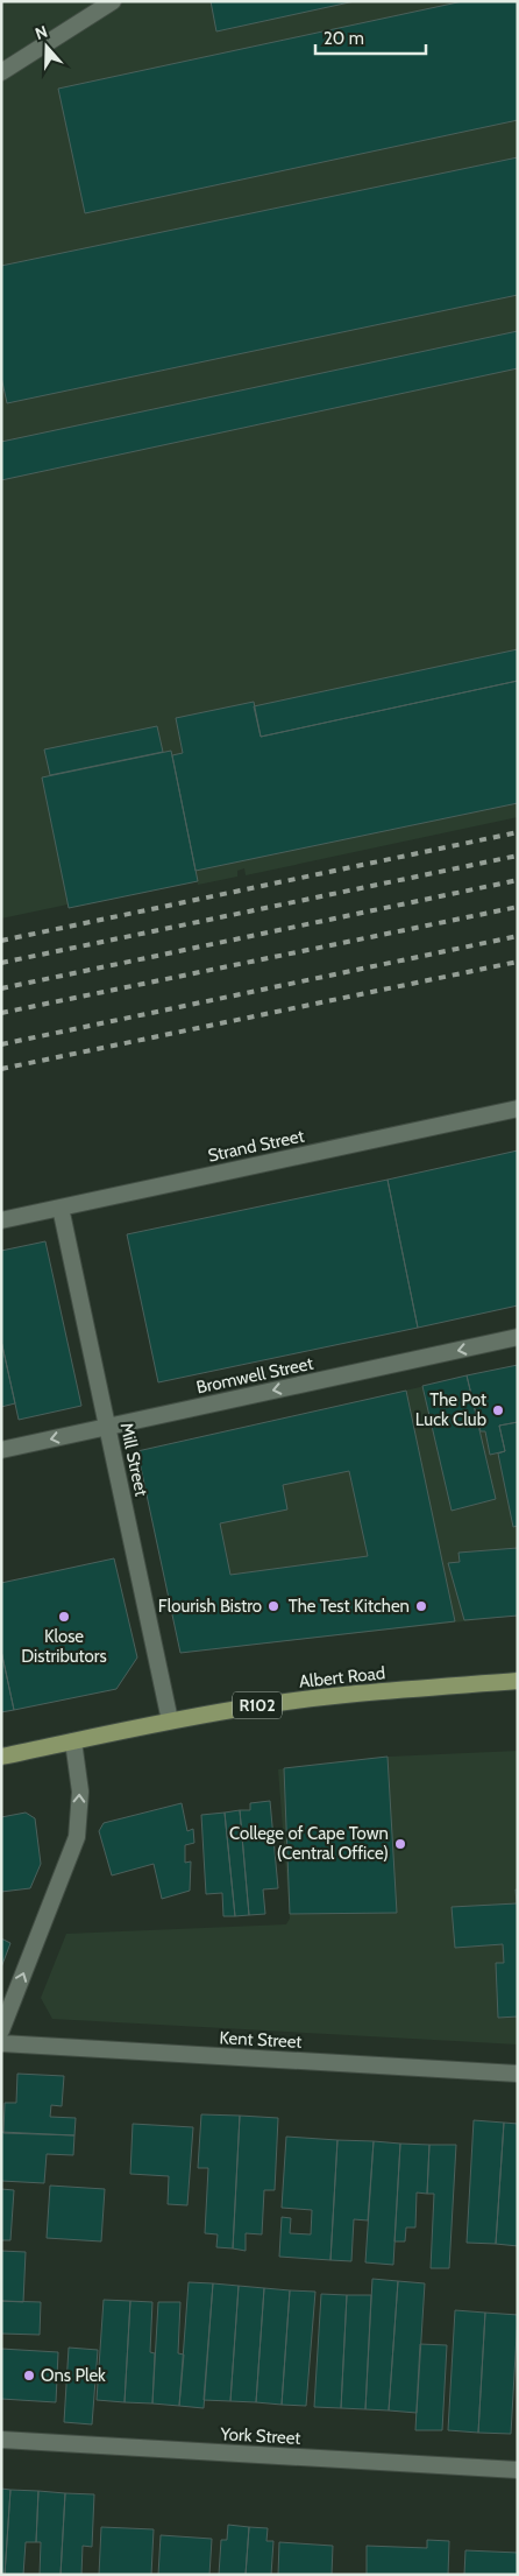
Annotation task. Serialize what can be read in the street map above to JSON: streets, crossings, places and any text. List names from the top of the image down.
{
  "streets": {
    "main road": ["Albert Road", "R102"],
    "street": [
      "Strand Street",
      "Bromwell Street",
      "Mill Street",
      "Kent Street",
      "York Street"
    ]
  },
  "crossings": [
    ["Strand Street", "Mill Street"],
    ["Bromwell Street", "Mill Street"],
    ["Mill Street", "Albert Road"]
  ],
  "one_way": ["Bromwell Street"],
  "places": [
    "The Pot Luck Club",
    "Flourish Bistro",
    "The Test Kitchen",
    "Klose Distributors",
    "College of Cape Town (Central Office)",
    "Ons Plek"
  ],
  "scale_bar": "20 m",
  "north": "top"
}
